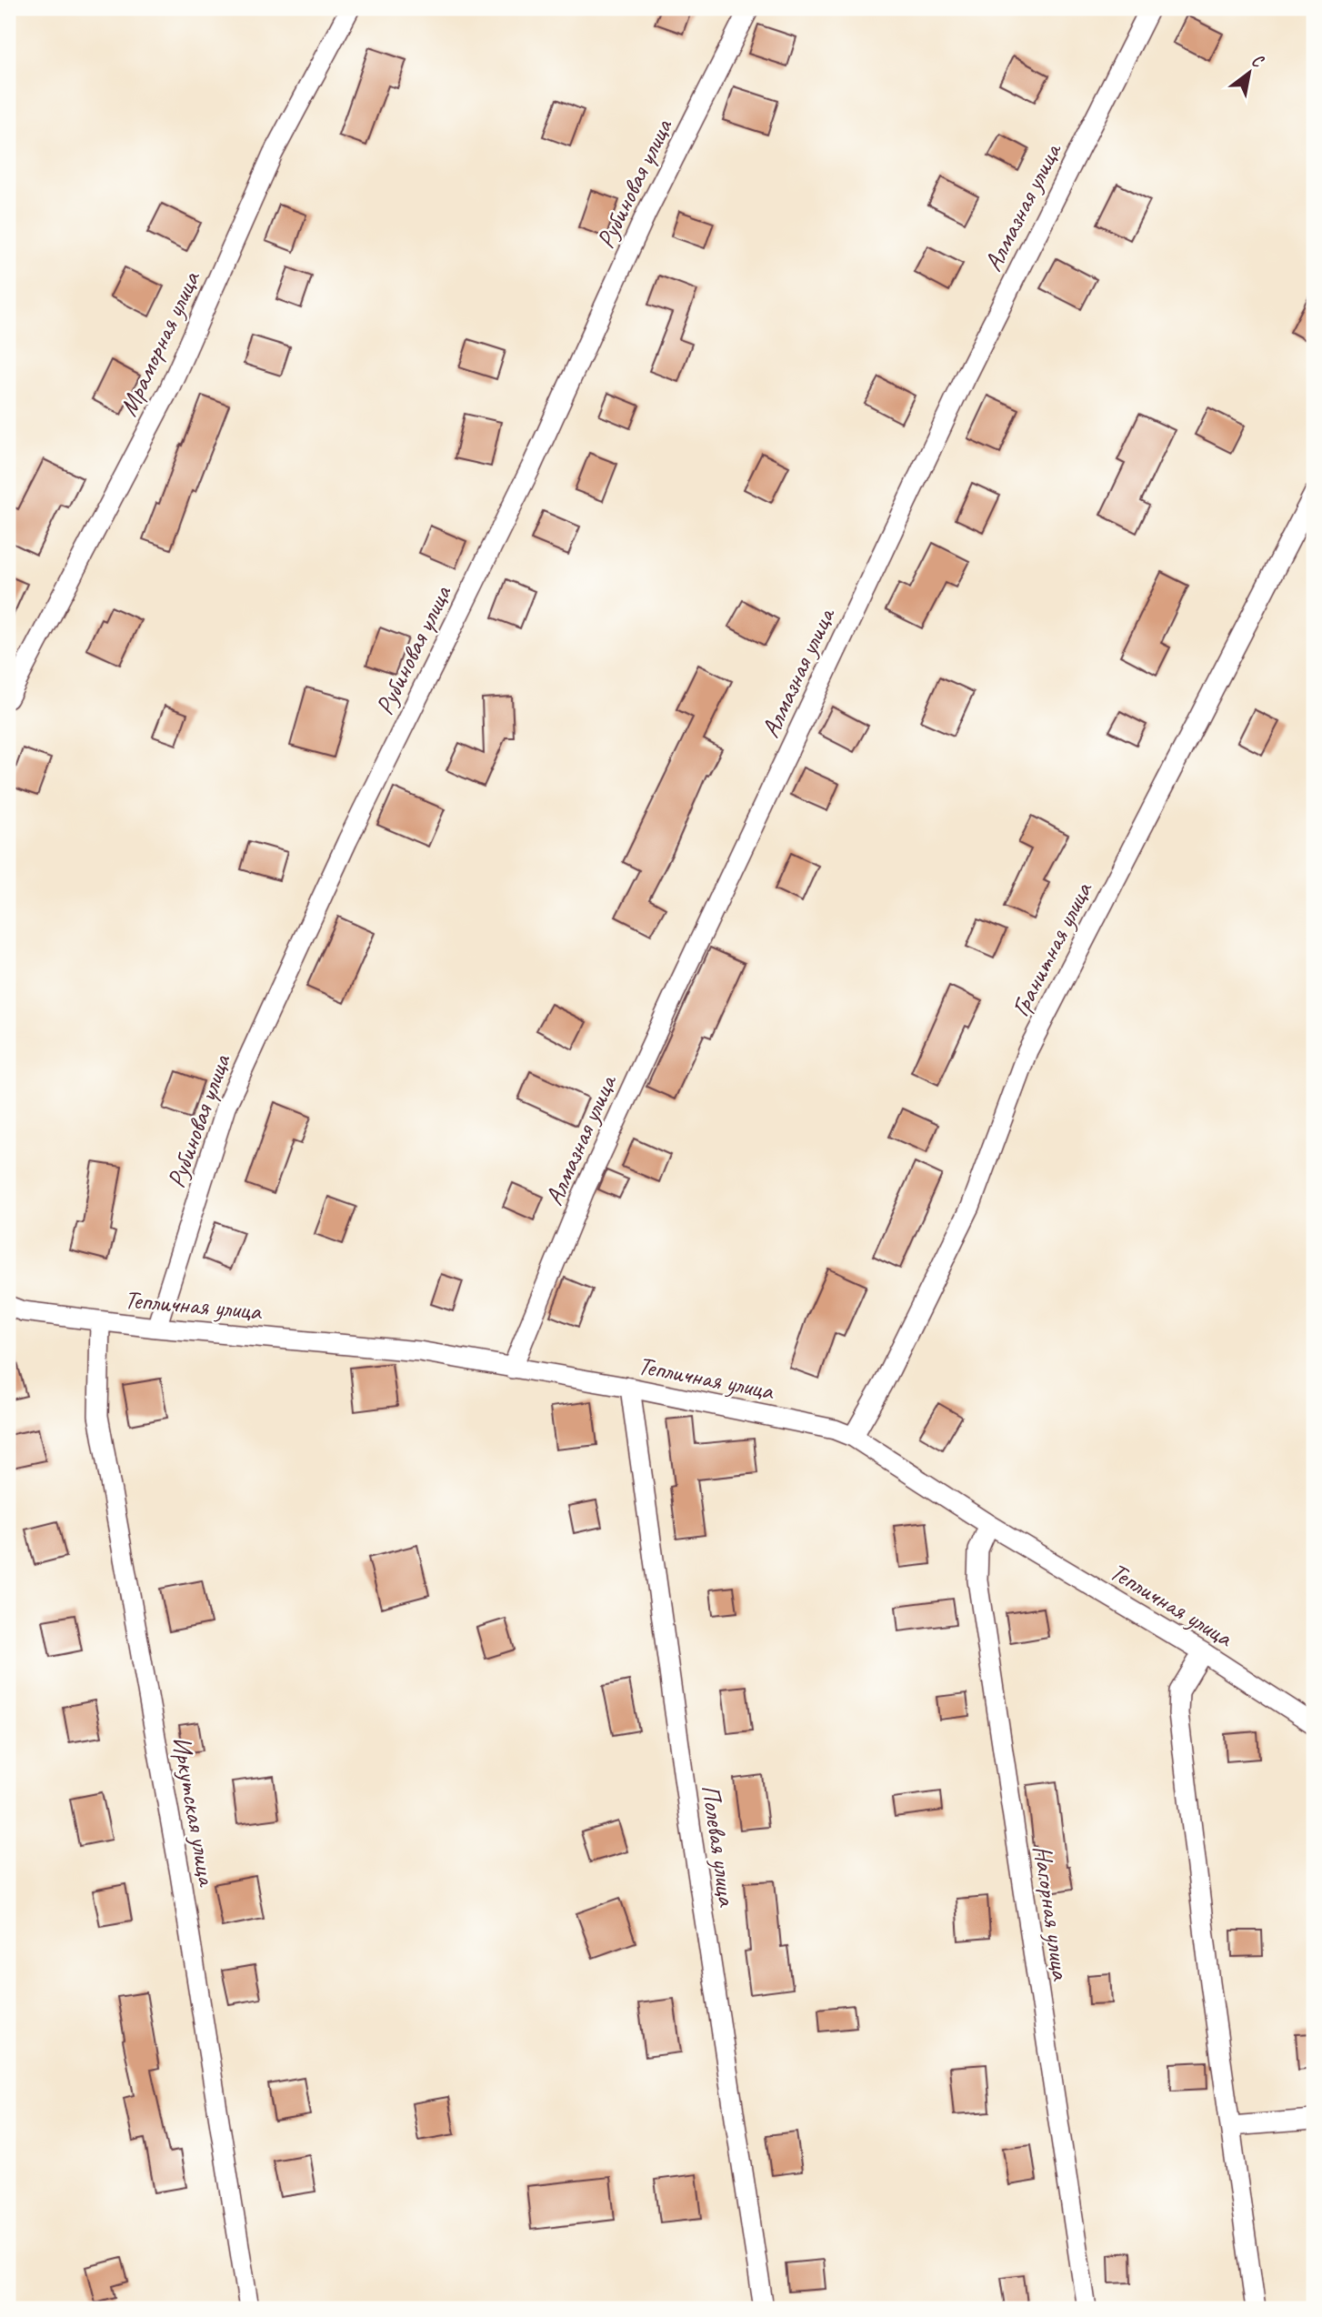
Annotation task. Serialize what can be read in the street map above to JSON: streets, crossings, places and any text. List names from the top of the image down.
{
  "streets": {
    "street": [
      "Рубиновая улица",
      "Алмазная улица",
      "Мраморная улица",
      "Гранитная улица",
      "Тепличная улица",
      "Иркутская улица",
      "Полевая улица",
      "Нагорная улица"
    ]
  },
  "crossings": [
    ["Рубиновая улица", "Тепличная улица"],
    ["Алмазная улица", "Тепличная улица"],
    ["Гранитная улица", "Тепличная улица"],
    ["Тепличная улица", "Иркутская улица"],
    ["Тепличная улица", "Полевая улица"],
    ["Тепличная улица", "Нагорная улица"]
  ],
  "north": "top right"
}
